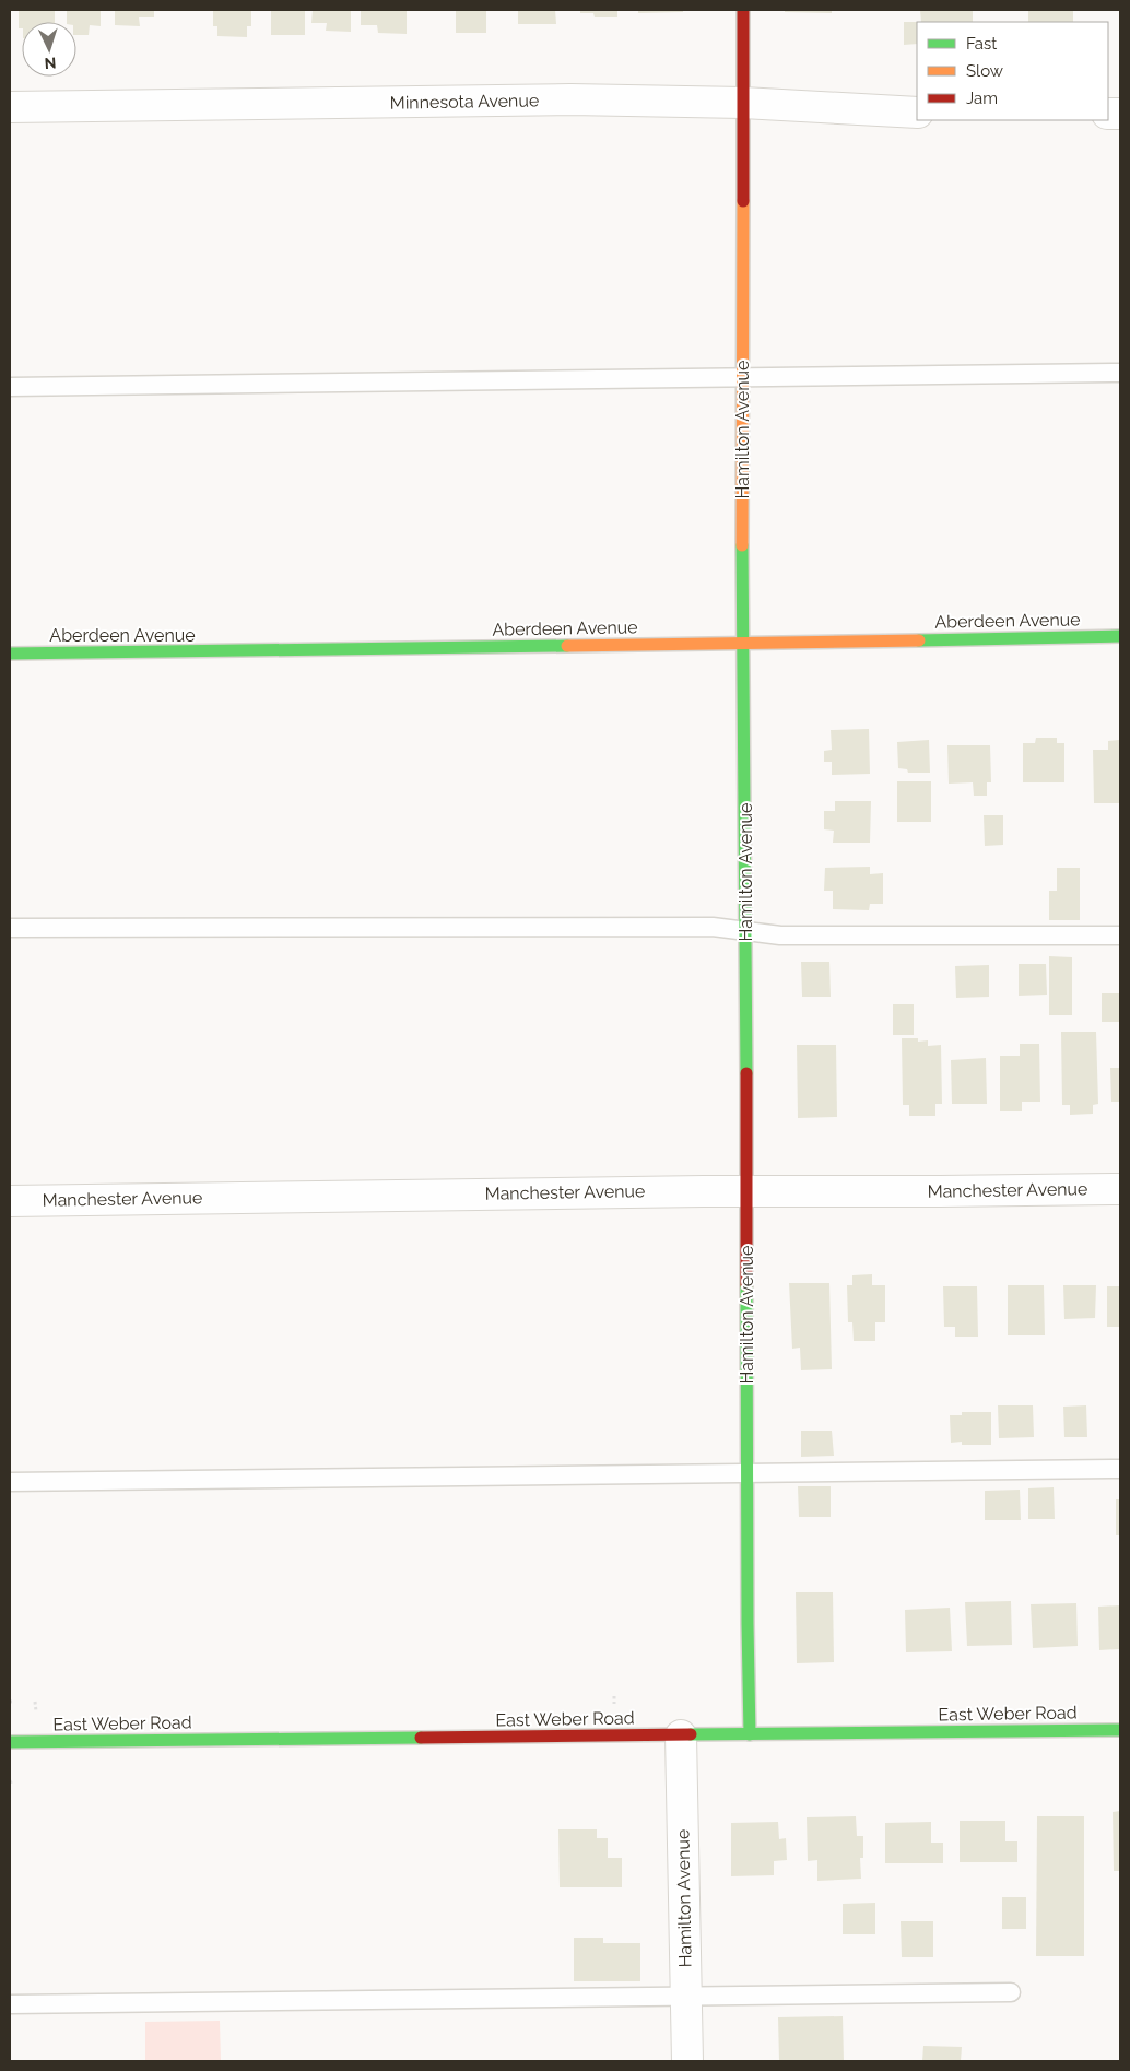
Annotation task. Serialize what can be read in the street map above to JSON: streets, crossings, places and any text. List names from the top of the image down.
{
  "streets": {
    "street": [
      "Minnesota Avenue",
      "Hamilton Avenue",
      "Aberdeen Avenue",
      "Manchester Avenue",
      "East Weber Road"
    ]
  },
  "crossings": [
    ["Minnesota Avenue", "Hamilton Avenue"],
    ["Hamilton Avenue", "Aberdeen Avenue"],
    ["Hamilton Avenue", "Manchester Avenue"],
    ["Hamilton Avenue", "East Weber Road"]
  ],
  "legend": ["Fast", "Slow", "Jam"],
  "north": "bottom"
}
